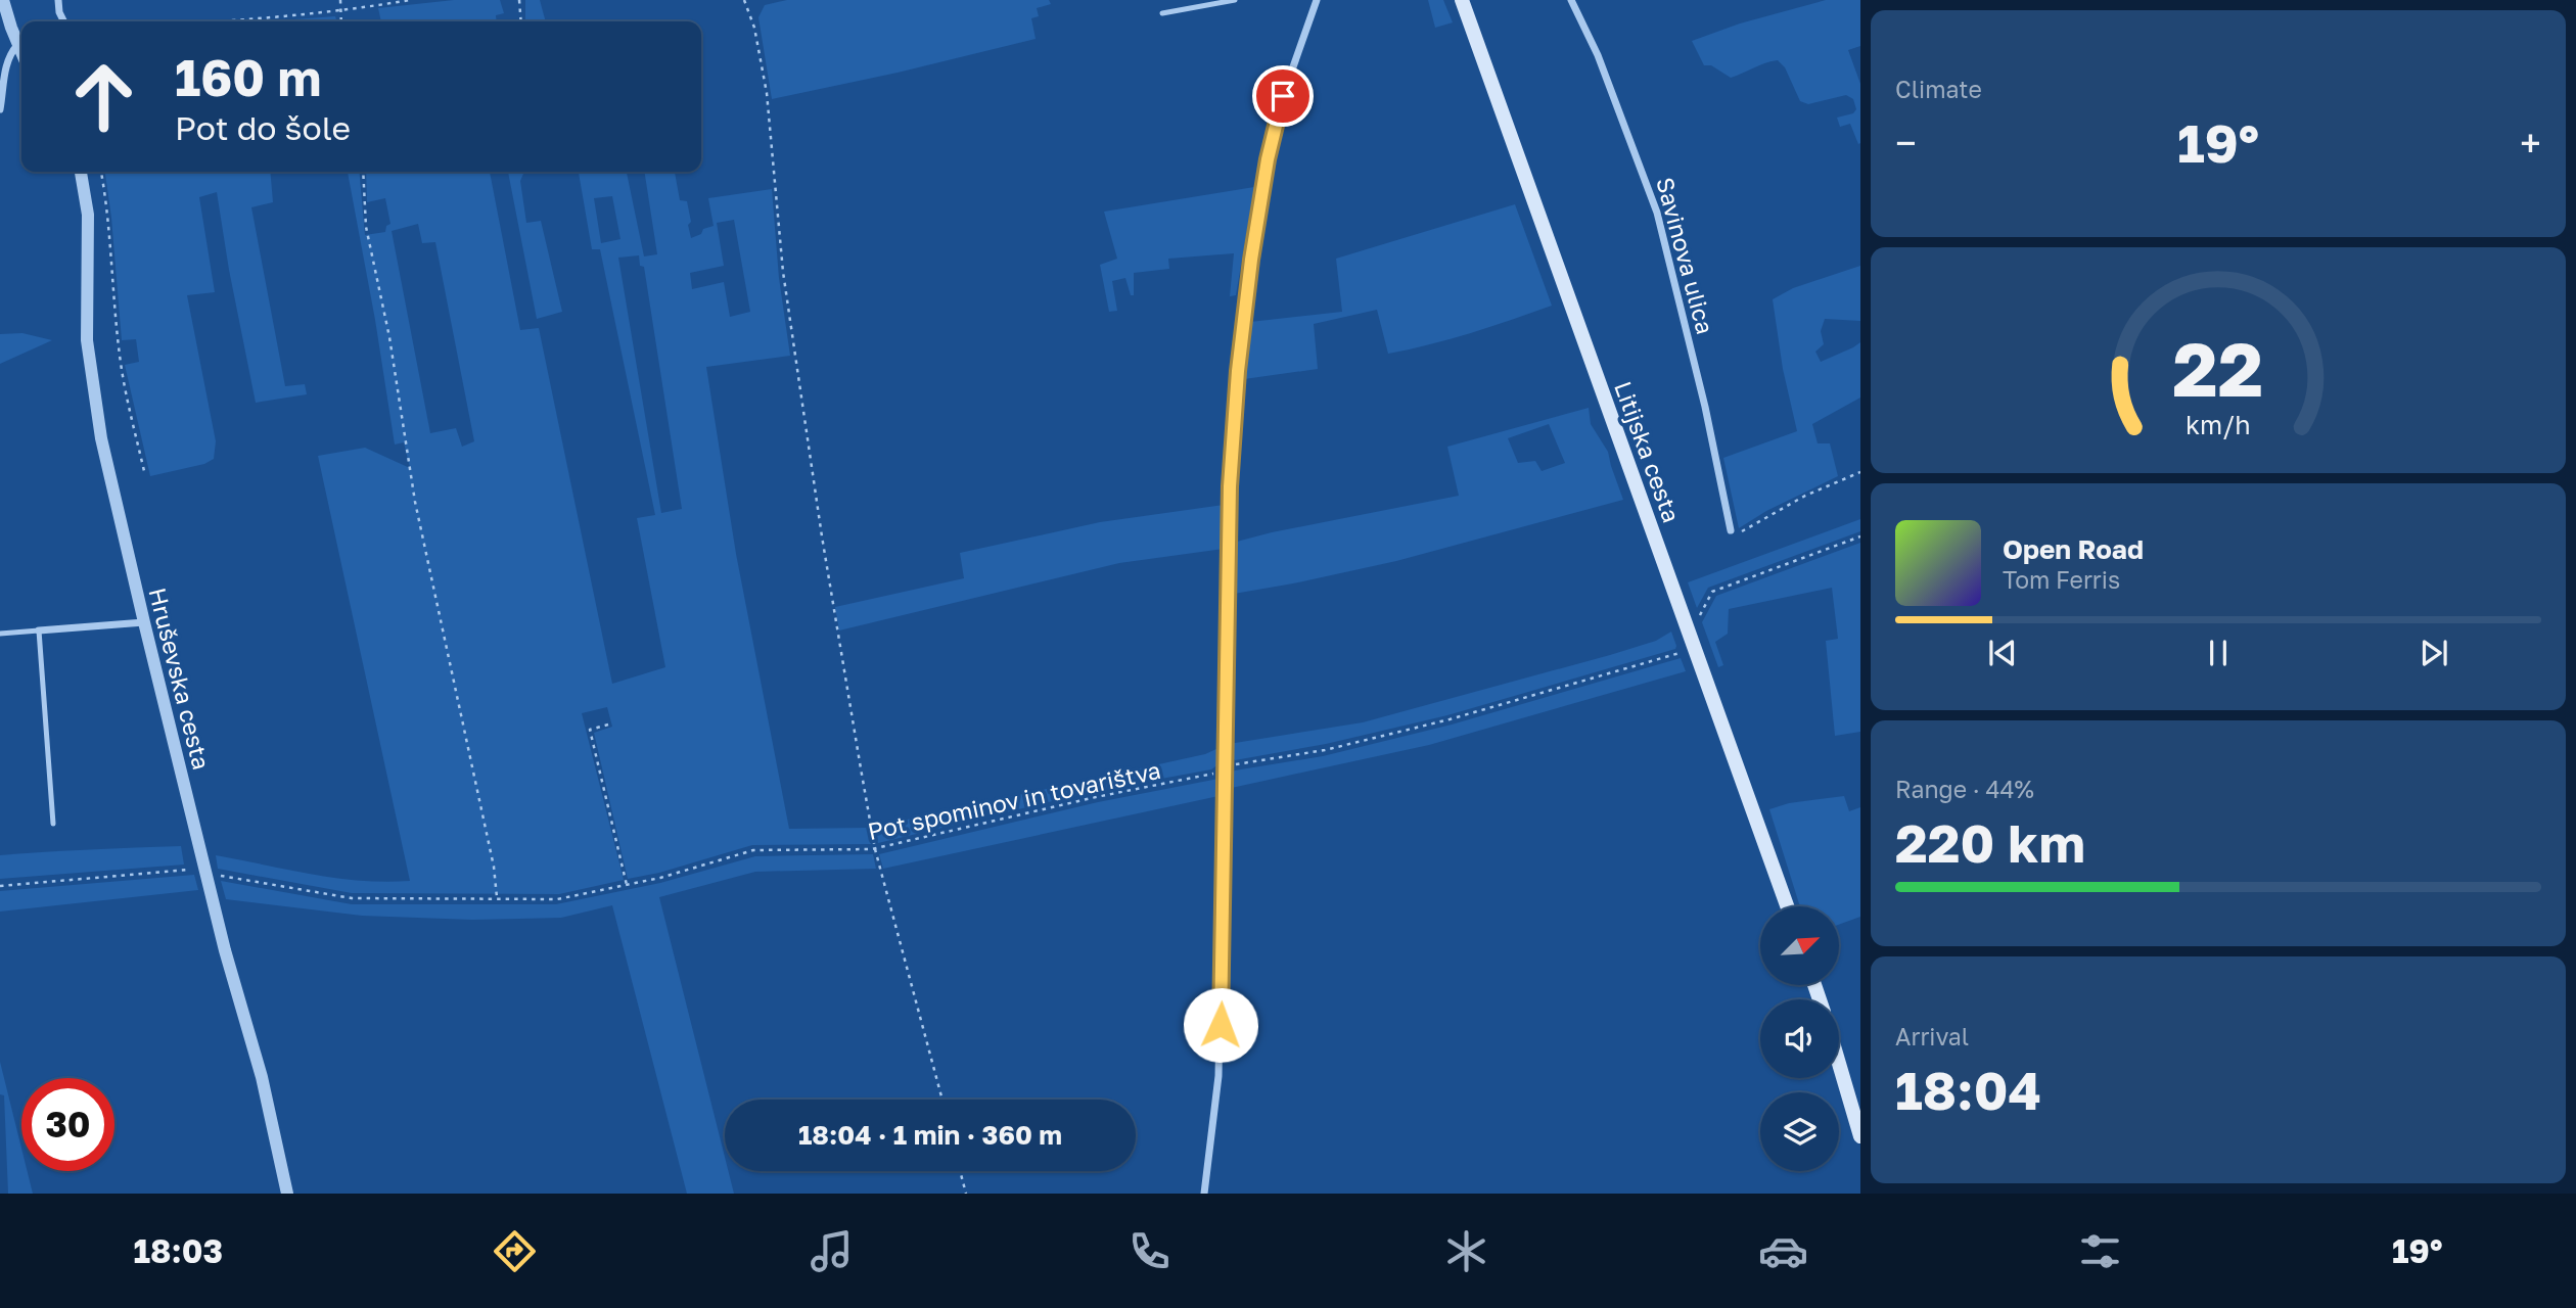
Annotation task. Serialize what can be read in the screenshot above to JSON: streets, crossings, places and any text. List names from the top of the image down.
{
  "streets": {
    "main road": ["Litijska cesta"],
    "street": ["Savinova ulica", "Hruševska cesta"],
    "path": ["Pot spominov in tovarištva"]
  },
  "north": "top right",
  "page": {
    "tile": [
      "Climate",
      ["Range · 44%", "220 km"],
      ["Arrival", "18:04"]
    ],
    "turn": ["160 m", "Pot do šole"],
    "heat": ["−", "19°", "+"],
    "song": ["Open Road", "Tom Ferris"],
    "limit": "30",
    "trip": "18:04 · 1 min · 360 m",
    "tabs": ["18:03", "19°"],
    "gauge": ["22", "km/h"]
  }
}
